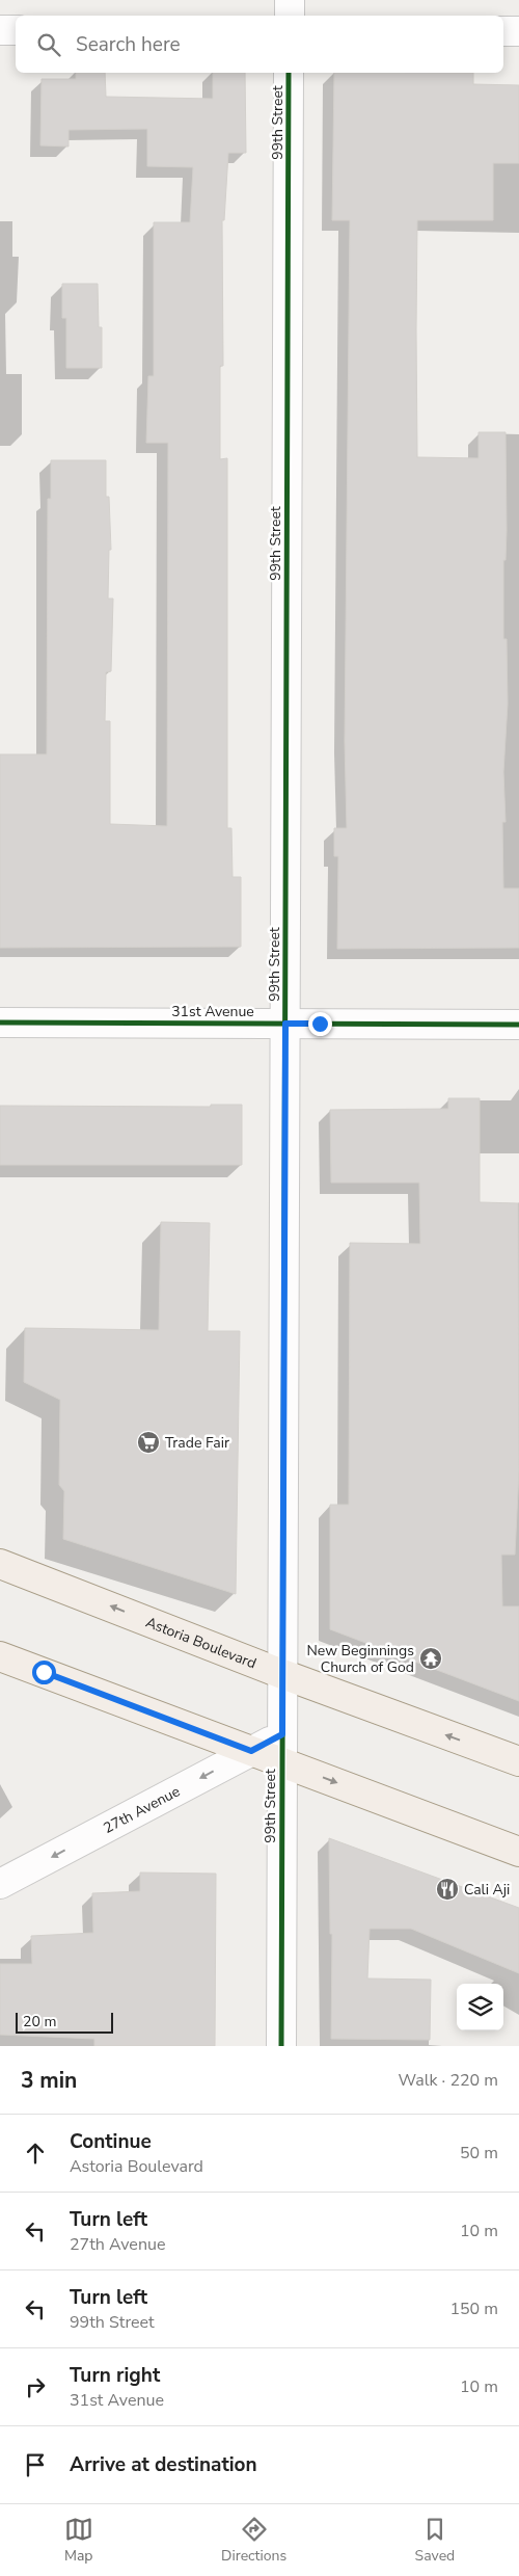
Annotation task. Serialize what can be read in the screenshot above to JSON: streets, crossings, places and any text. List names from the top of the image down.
{
  "streets": {
    "main road": ["Astoria Boulevard"],
    "street": ["99th Street", "31st Avenue", "27th Avenue"]
  },
  "crossings": [
    ["99th Street", "31st Avenue"],
    ["99th Street", "Astoria Boulevard"],
    ["99th Street", "27th Avenue"]
  ],
  "one_way": ["27th Avenue"],
  "places": {
    "supermarket": ["Trade Fair"],
    "temple": ["New Beginnings Church of God"],
    "restaurant": ["Cali Aji"]
  },
  "scale_bar": "20 m",
  "page": {
    "search": "Search here",
    "scale": "20 m",
    "heading": ["3 min", "Walk · 220 m"],
    "list": [
      ["Continue", "Astoria Boulevard", "50 m"],
      ["Turn left", "27th Avenue", "10 m"],
      ["Turn left", "99th Street", "150 m"],
      ["Turn right", "31st Avenue", "10 m"],
      "Arrive at destination"
    ],
    "nav": ["Map", "Directions", "Saved"]
  }
}
